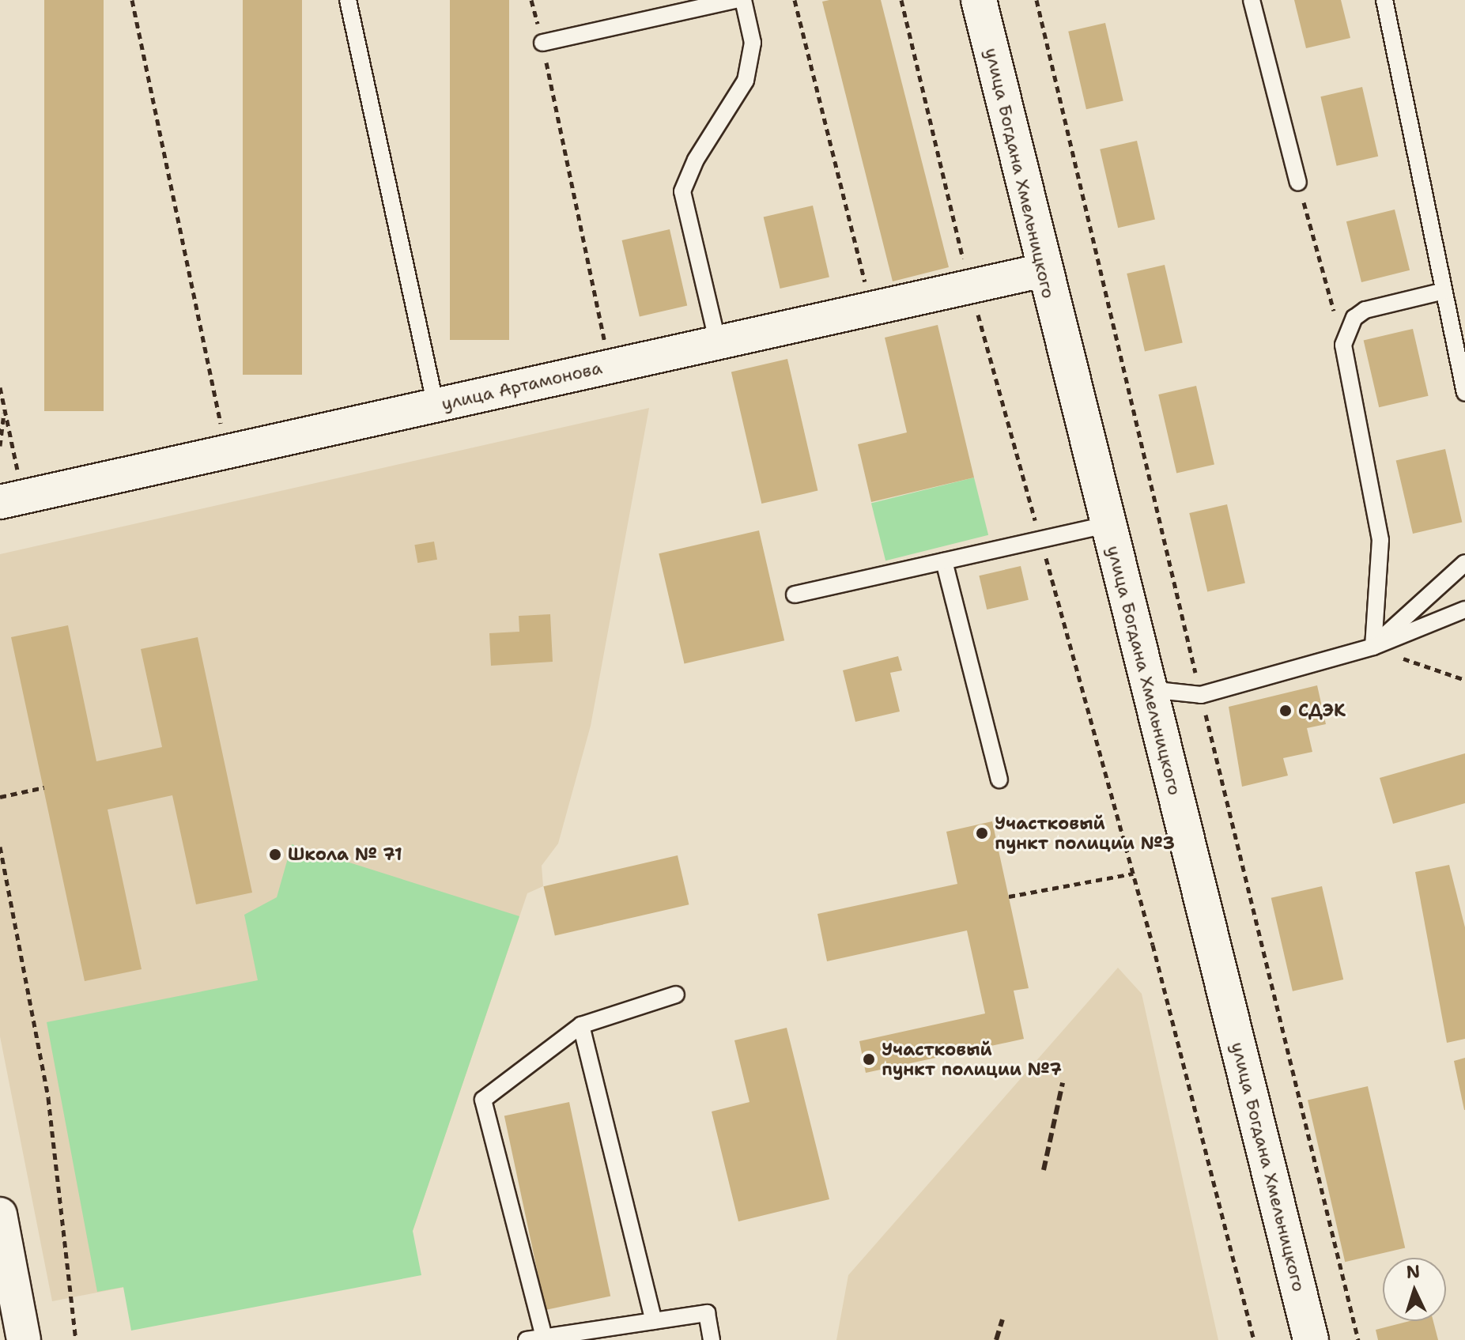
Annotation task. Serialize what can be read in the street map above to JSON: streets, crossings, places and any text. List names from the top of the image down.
{
  "streets": {
    "main road": ["улица Богдана Хмельницкого"],
    "street": ["улица Артамонова"]
  },
  "crossings": [
    ["улица Богдана Хмельницкого", "улица Артамонова"]
  ],
  "places": [
    "СДЭК",
    "Участковый пункт полиции №3",
    "Школа № 71",
    "Участковый пункт полиции №7"
  ],
  "north": "top"
}
